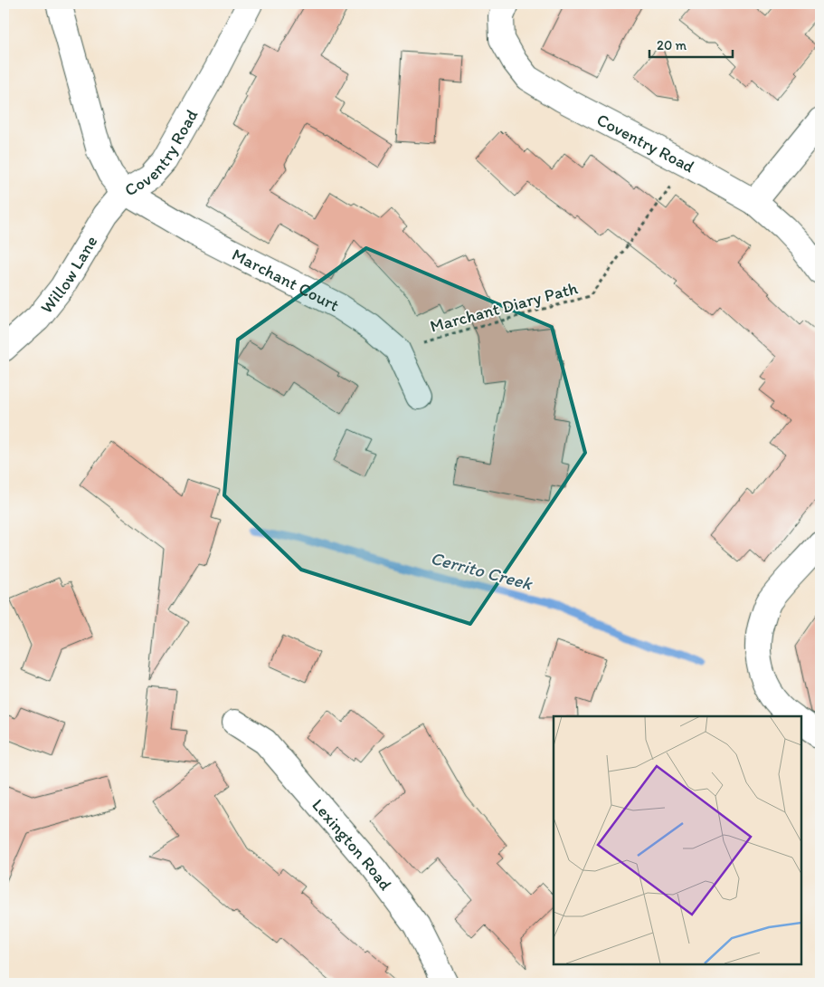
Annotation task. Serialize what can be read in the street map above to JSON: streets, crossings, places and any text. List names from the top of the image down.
{
  "streets": {
    "street": [
      "Coventry Road",
      "Willow Lane",
      "Marchant Court",
      "Lexington Road"
    ],
    "path": ["Marchant Diary Path"]
  },
  "crossings": [
    ["Coventry Road", "Willow Lane"],
    ["Coventry Road", "Marchant Court"],
    ["Coventry Road", "Marchant Diary Path"],
    ["Willow Lane", "Marchant Court"],
    ["Marchant Court", "Marchant Diary Path"]
  ],
  "water": ["Cerrito Creek"],
  "scale_bar": "20 m"
}
